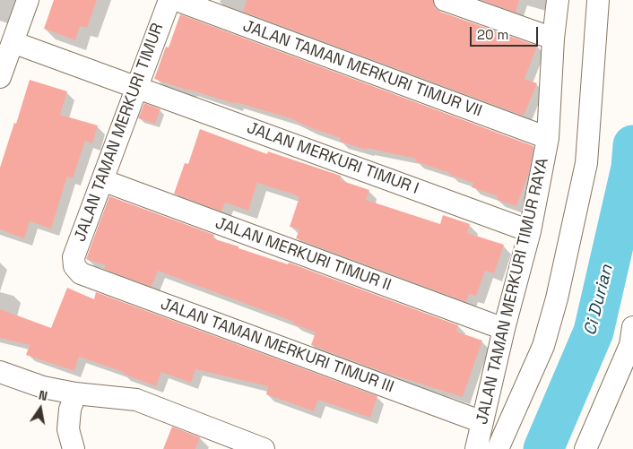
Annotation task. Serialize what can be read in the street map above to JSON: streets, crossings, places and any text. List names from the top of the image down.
{
  "streets": {
    "street": [
      "JALAN TAMAN MERKURI TIMUR VII",
      "JALAN TAMAN MERKURI TIMUR",
      "JALAN MERKURI TIMUR I",
      "JALAN MERKURI TIMUR II",
      "JALAN TAMAN MERKURI TIMUR RAYA",
      "JALAN TAMAN MERKURI TIMUR III"
    ]
  },
  "crossings": [
    ["JALAN TAMAN MERKURI TIMUR VII", "JALAN TAMAN MERKURI TIMUR RAYA"],
    ["JALAN TAMAN MERKURI TIMUR", "JALAN MERKURI TIMUR I"],
    ["JALAN TAMAN MERKURI TIMUR", "JALAN MERKURI TIMUR II"],
    ["JALAN TAMAN MERKURI TIMUR", "JALAN TAMAN MERKURI TIMUR III"],
    ["JALAN MERKURI TIMUR I", "JALAN TAMAN MERKURI TIMUR RAYA"],
    ["JALAN MERKURI TIMUR II", "JALAN TAMAN MERKURI TIMUR RAYA"],
    ["JALAN TAMAN MERKURI TIMUR RAYA", "JALAN TAMAN MERKURI TIMUR III"]
  ],
  "water": ["Ci Durian"],
  "scale_bar": "20 m",
  "north": "top"
}
